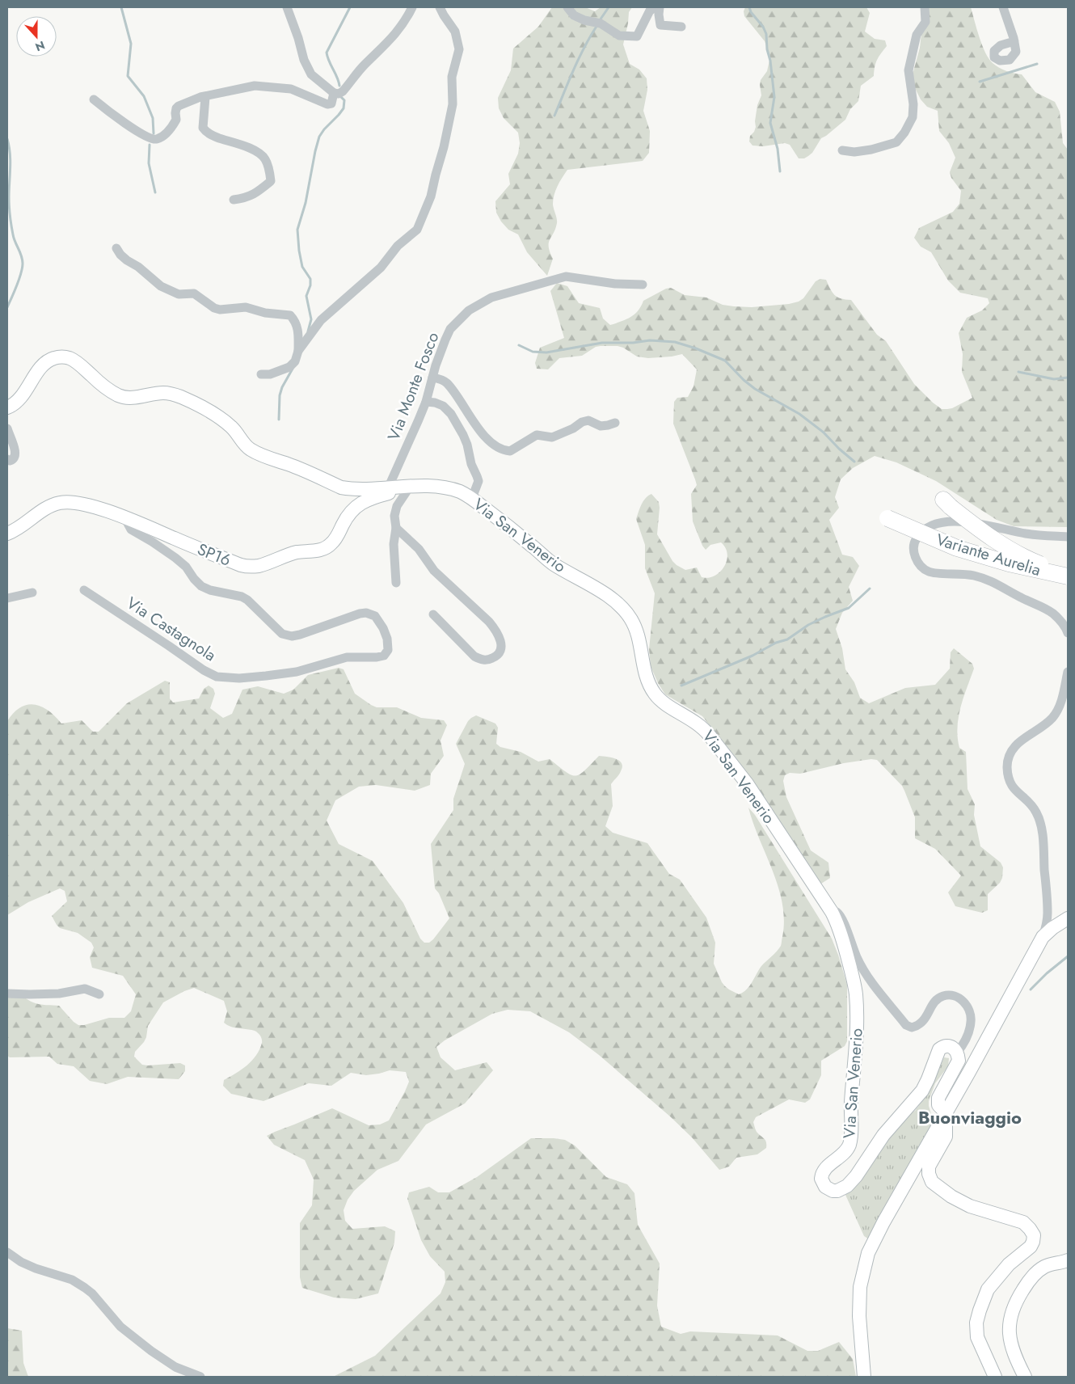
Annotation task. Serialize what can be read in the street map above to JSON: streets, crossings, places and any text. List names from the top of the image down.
{
  "streets": {
    "highway": ["Variante Aurelia"],
    "street": [
      "Via Monte Fosco",
      "Via San Venerio",
      "SP16",
      "Via Castagnola"
    ]
  },
  "crossings": [
    ["Via Monte Fosco", "Via San Venerio"],
    ["Via San Venerio", "SP16"],
    ["SP16", "Via Castagnola"]
  ],
  "districts": ["Buonviaggio"],
  "north": "bottom"
}
